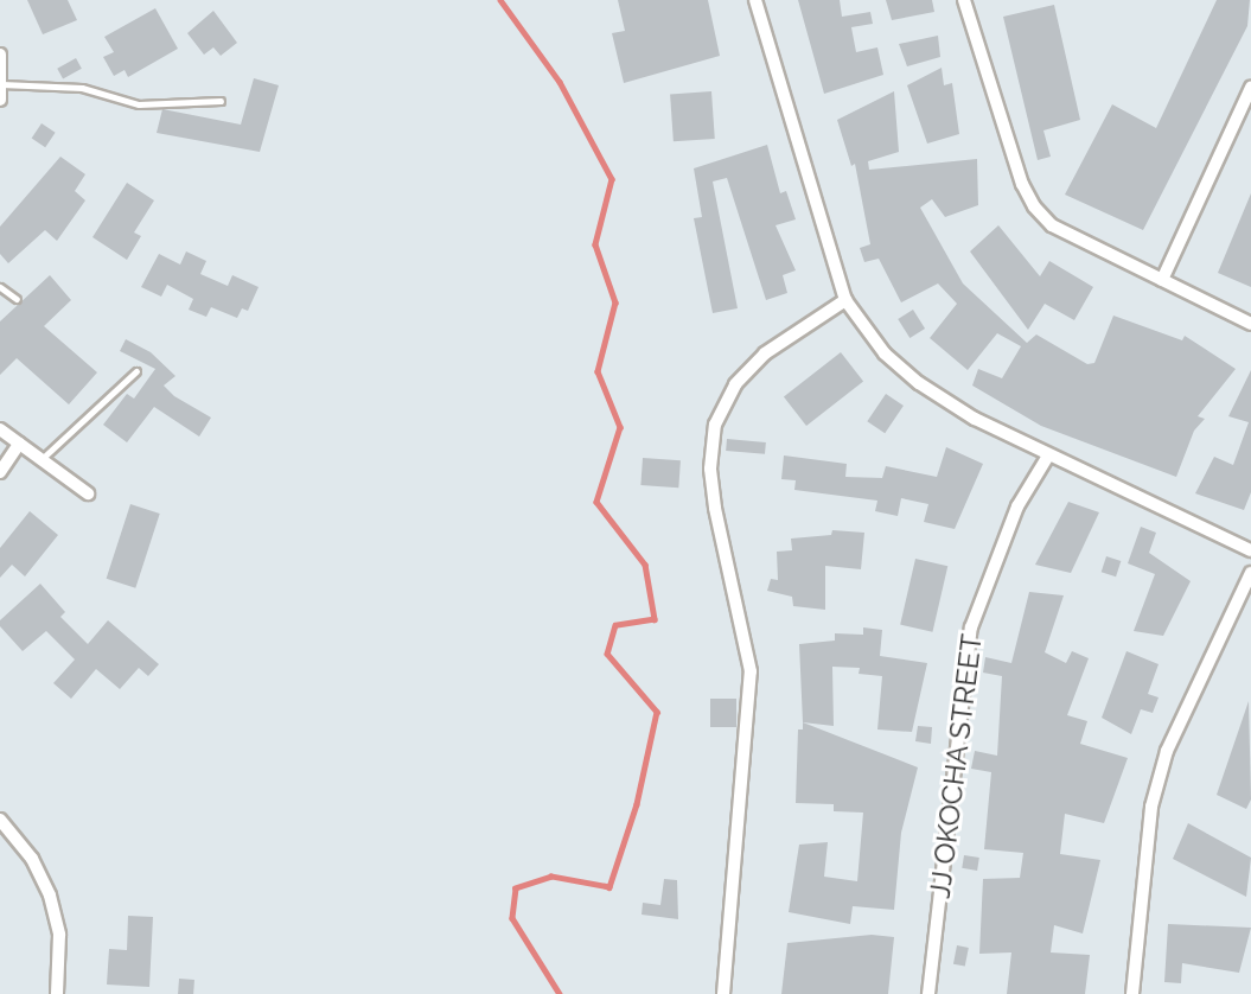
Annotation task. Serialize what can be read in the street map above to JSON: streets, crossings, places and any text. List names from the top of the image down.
{
  "streets": {
    "street": ["JJ OKOCHA STREET"]
  }
}
